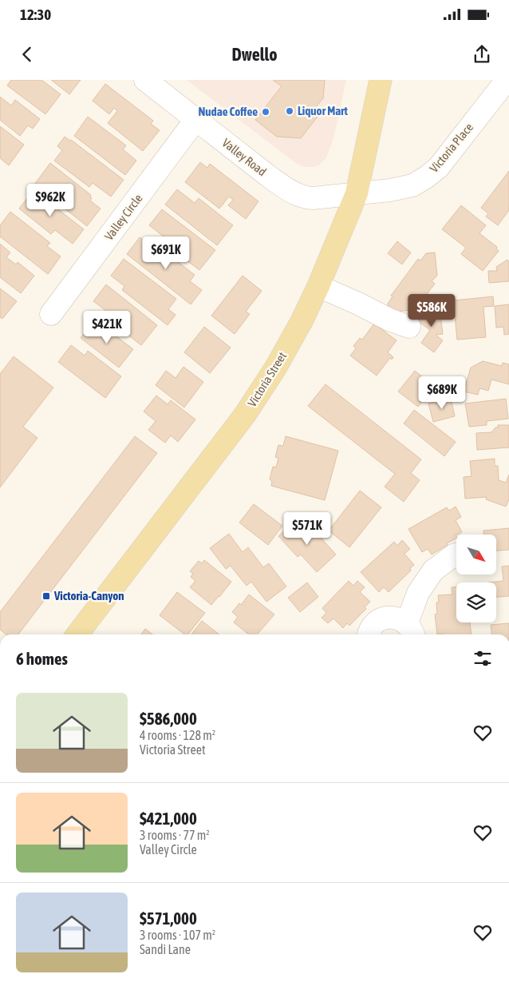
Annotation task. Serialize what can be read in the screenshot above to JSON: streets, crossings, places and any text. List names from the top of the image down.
{
  "streets": {
    "main road": ["Victoria Street"],
    "street": ["Victoria Place", "Valley Road", "Valley Circle"]
  },
  "crossings": [
    ["Victoria Place", "Valley Road"],
    ["Victoria Place", "Victoria Street"],
    ["Valley Road", "Valley Circle"],
    ["Valley Road", "Victoria Street"]
  ],
  "places": {
    "other": ["Liquor Mart", "Nudae Coffee"],
    "transit": ["Victoria-Canyon"]
  },
  "north": "bottom right",
  "page": {
    "status": "12:30",
    "header": "Dwello",
    "price": [
      "$962K",
      "$691K",
      "$586K",
      "$421K",
      "$689K",
      "$571K"
    ],
    "heading": "6 homes",
    "list": [
      {
        "name": "$586,000",
        "note": "4 rooms · 128 m² · Victoria Street"
      },
      {
        "name": "$421,000",
        "note": "3 rooms · 77 m² · Valley Circle"
      },
      {
        "name": "$571,000",
        "note": "3 rooms · 107 m² · Sandi Lane"
      }
    ]
  }
}
